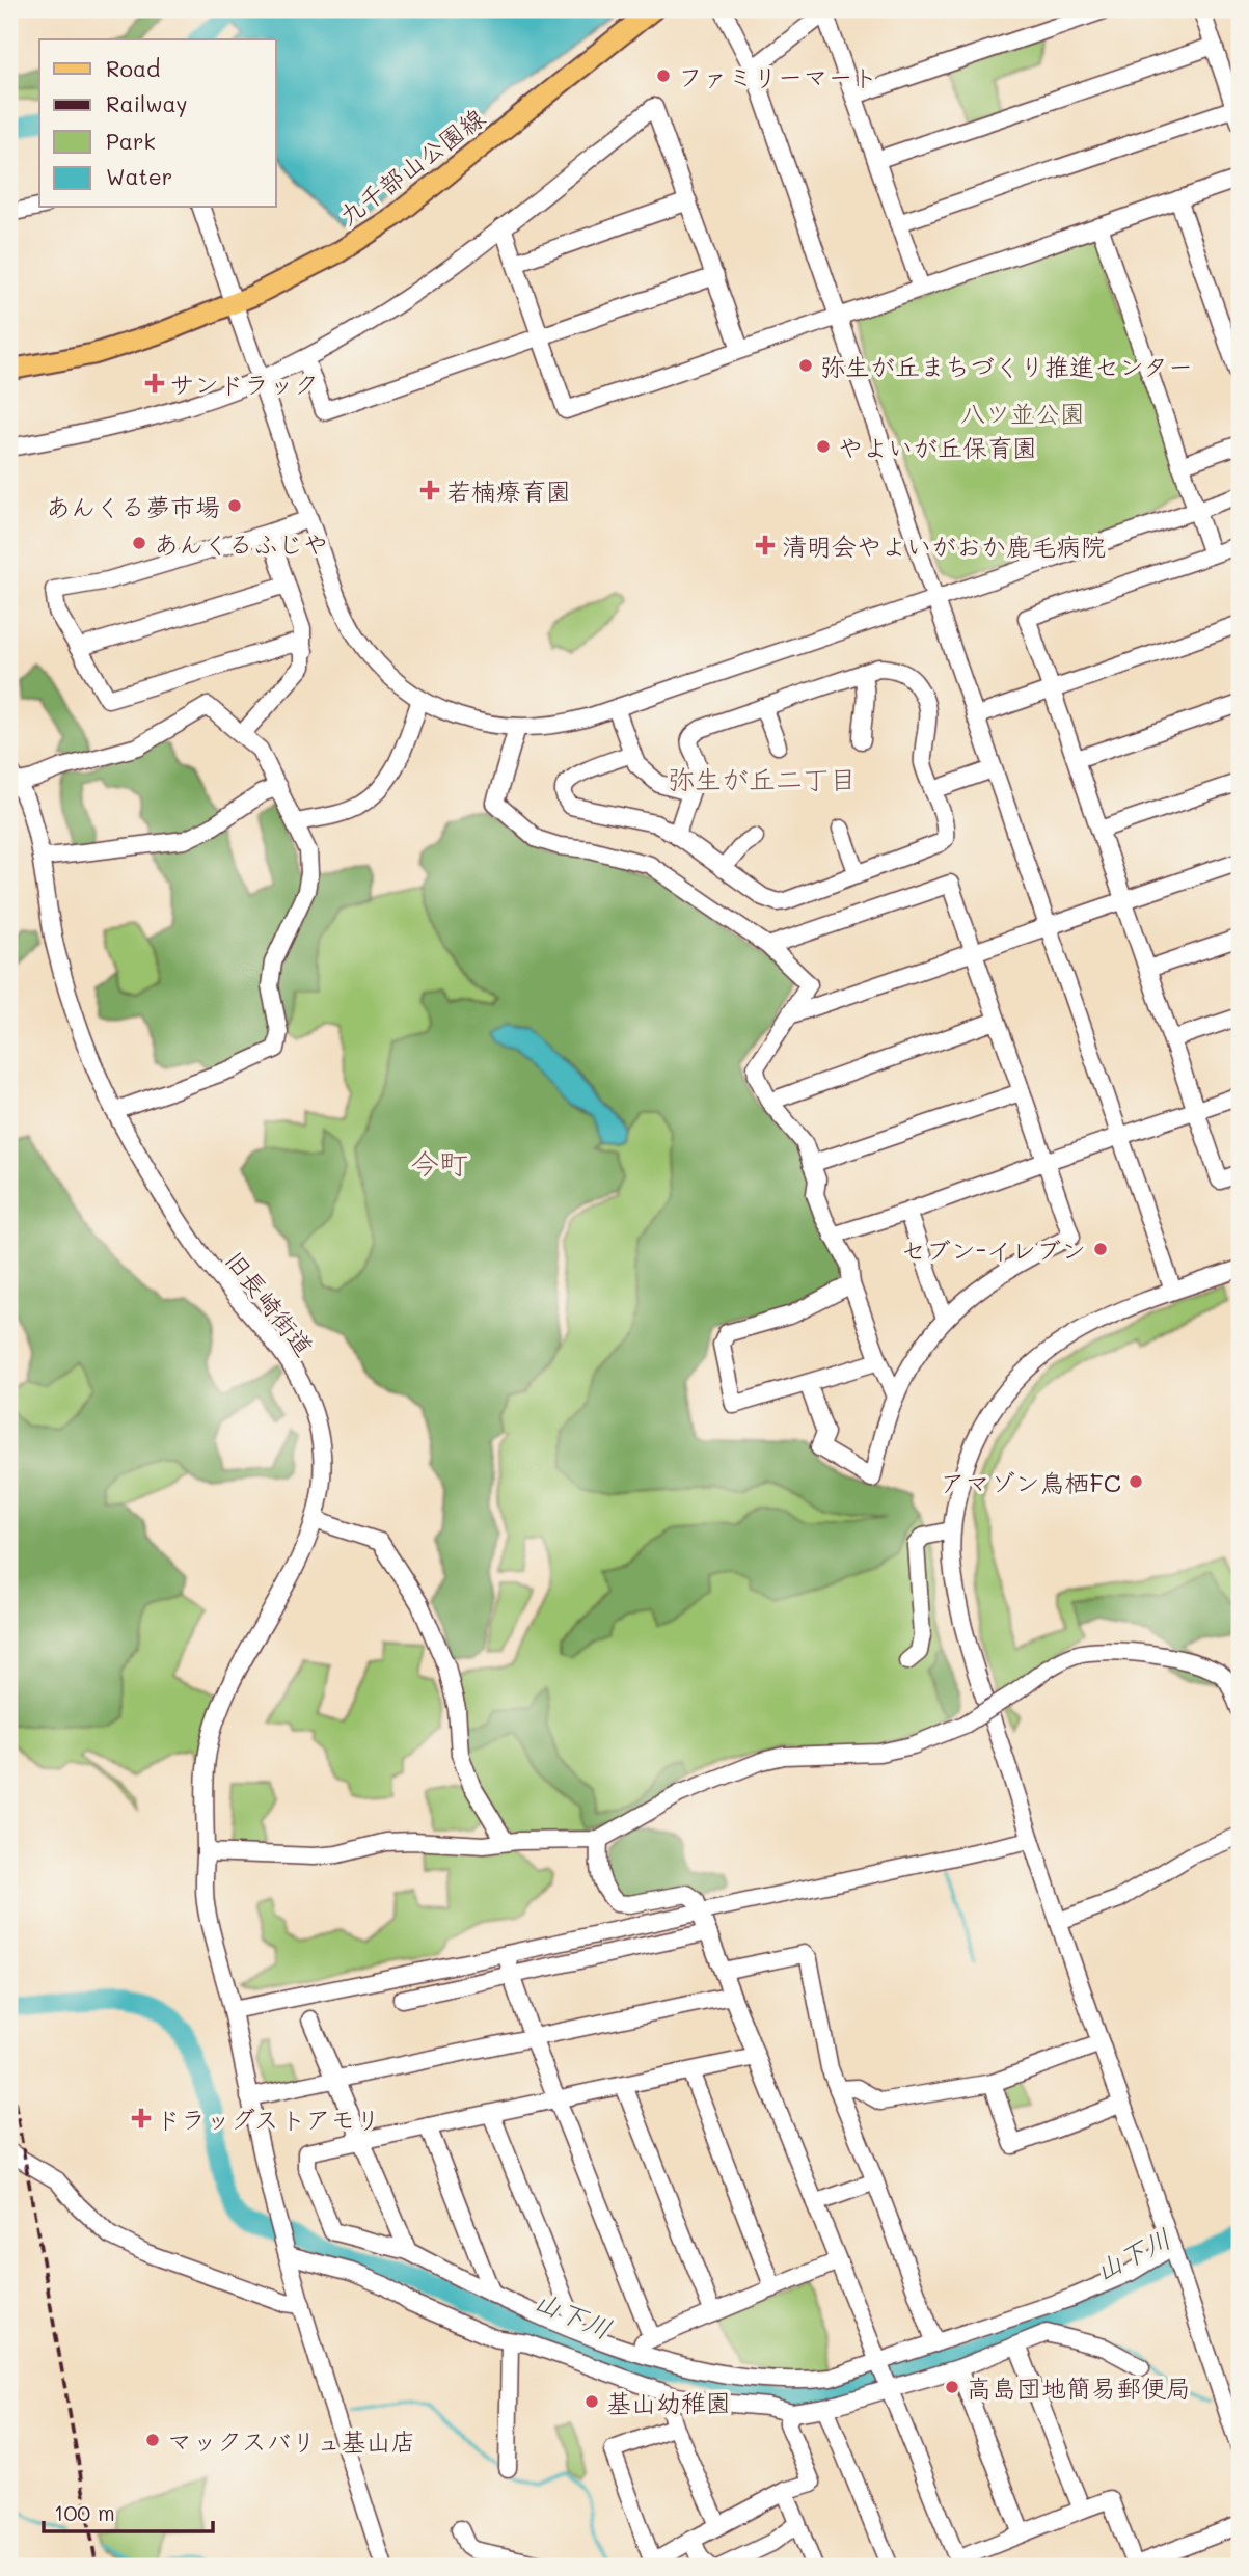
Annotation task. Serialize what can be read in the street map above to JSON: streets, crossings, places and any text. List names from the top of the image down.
{
  "streets": {
    "main road": ["九千部山公園線"],
    "street": ["旧長崎街道"]
  },
  "districts": ["弥生が丘二丁目", "今町"],
  "water": ["山下川"],
  "parks": ["八ツ並公園"],
  "places": {
    "other": [
      "ファミリーマート",
      "弥生が丘まちづくり推進センター",
      "やよいが丘保育園",
      "あんくる夢市場",
      "あんくるふじや",
      "セブン-イレブン",
      "アマゾン鳥栖FC",
      "高島団地簡易郵便局",
      "基山幼稚園",
      "マックスバリュ基山店"
    ],
    "health": [
      "サンドラック",
      "若楠療育園",
      "清明会やよいがおか鹿毛病院",
      "ドラッグストアモリ"
    ]
  },
  "legend": [
    "Road",
    "Railway",
    "Park",
    "Water"
  ],
  "scale_bar": "100 m"
}
